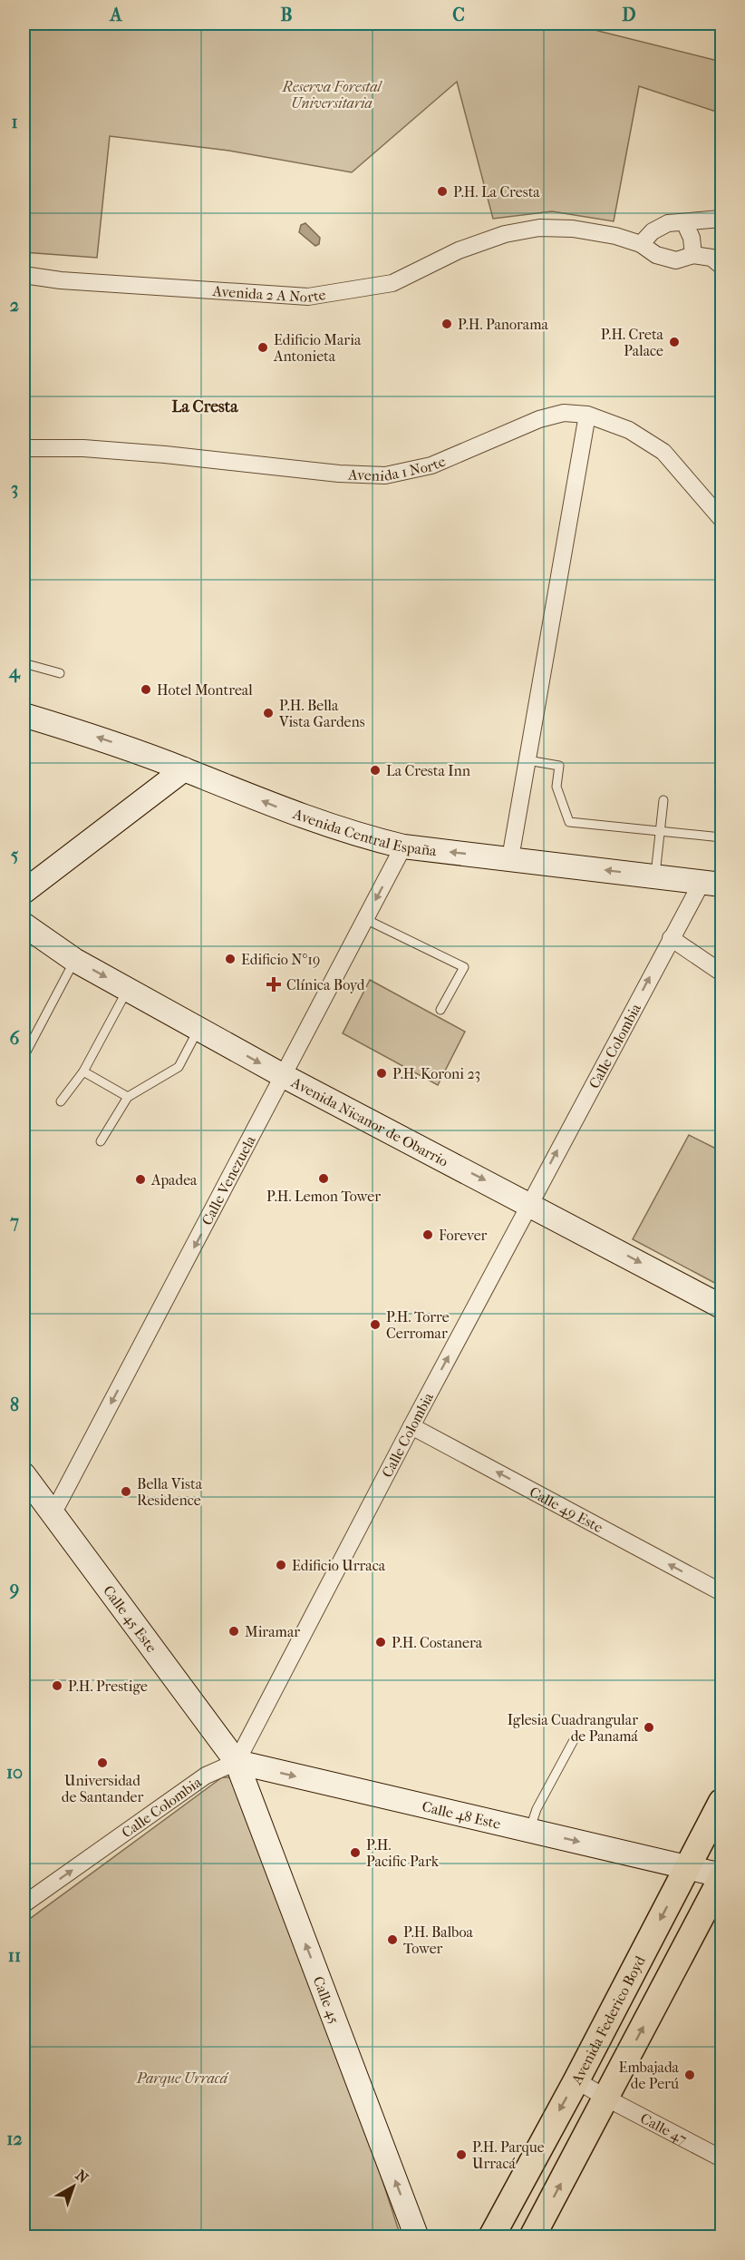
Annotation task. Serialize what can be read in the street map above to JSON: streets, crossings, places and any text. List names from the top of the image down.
{
  "streets": {
    "main road": [
      "Avenida Central España",
      "Avenida Nicanor de Obarrio",
      "Calle 45 Este",
      "Calle 48 Este",
      "Calle 45",
      "Avenida Federico Boyd"
    ],
    "street": [
      "Avenida 2 A Norte",
      "Avenida 1 Norte",
      "Calle Colombia",
      "Calle Venezuela",
      "Calle 49 Este",
      "Calle 47"
    ]
  },
  "crossings": [
    ["Avenida Central España", "Calle Colombia"],
    ["Avenida Central España", "Calle Venezuela"],
    ["Calle Colombia", "Avenida Nicanor de Obarrio"],
    ["Calle Colombia", "Calle 49 Este"],
    ["Calle Colombia", "Calle 45 Este"],
    ["Calle Colombia", "Calle 48 Este"],
    ["Calle Colombia", "Calle 45"],
    ["Avenida Nicanor de Obarrio", "Calle Venezuela"],
    ["Calle Venezuela", "Calle 45 Este"],
    ["Calle 45 Este", "Calle 48 Este"],
    ["Calle 45 Este", "Calle 45"],
    ["Calle 48 Este", "Calle 45"],
    ["Calle 48 Este", "Avenida Federico Boyd"],
    ["Avenida Federico Boyd", "Calle 47"]
  ],
  "one_way": [
    "Avenida Central España",
    "Calle Colombia",
    "Avenida Nicanor de Obarrio",
    "Calle Venezuela",
    "Calle 49 Este",
    "Calle 48 Este",
    "Calle 45"
  ],
  "districts": ["La Cresta"],
  "parks": ["Reserva Forestal Universitaria", "Parque Urracá"],
  "places": {
    "other": [
      "P.H. La Cresta",
      "P.H. Panorama",
      "P.H. Creta Palace",
      "Edificio Maria Antonieta",
      "Hotel Montreal",
      "P.H. Bella Vista Gardens",
      "La Cresta Inn",
      "Edificio N°19",
      "P.H. Koroni 23",
      "P.H. Lemon Tower",
      "Apadea",
      "Forever",
      "P.H. Torre Cerromar",
      "Bella Vista Residence",
      "Edificio Urraca",
      "Miramar",
      "P.H. Costanera",
      "P.H. Prestige",
      "Iglesia Cuadrangular de Panamá",
      "Universidad de Santander",
      "P.H. Pacific Park",
      "P.H. Balboa Tower",
      "Embajada de Perú",
      "P.H. Parque Urracá"
    ],
    "health": ["Clínica Boyd"]
  },
  "north": "top right",
  "grid": {
    "columns": [
      "A",
      "B",
      "C",
      "D"
    ],
    "rows": [
      "1",
      "2",
      "3",
      "4",
      "5",
      "6",
      "7",
      "8",
      "9",
      "10",
      "11",
      "12"
    ]
  }
}
